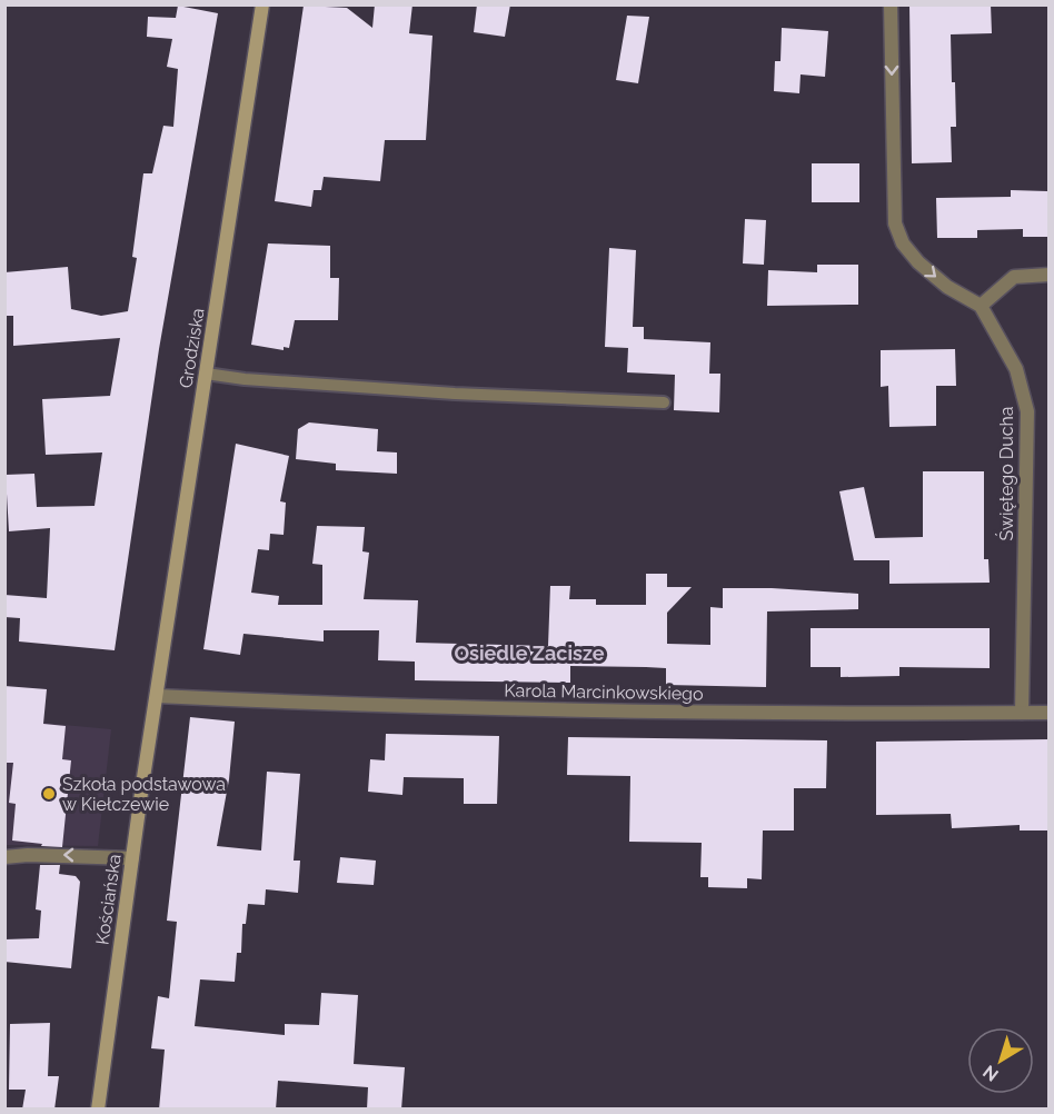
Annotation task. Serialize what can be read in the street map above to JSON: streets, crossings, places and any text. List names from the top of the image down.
{
  "streets": {
    "main road": ["Grodziska", "Kościańska"],
    "street": ["Świętego Ducha", "Karola Marcinkowskiego"]
  },
  "crossings": [
    ["Grodziska", "Karola Marcinkowskiego"],
    ["Grodziska", "Kościańska"],
    ["Świętego Ducha", "Karola Marcinkowskiego"],
    ["Karola Marcinkowskiego", "Kościańska"]
  ],
  "districts": ["Osiedle Zacisze"],
  "places": ["Szkoła podstawowa w Kiełczewie"],
  "north": "bottom left"
}
